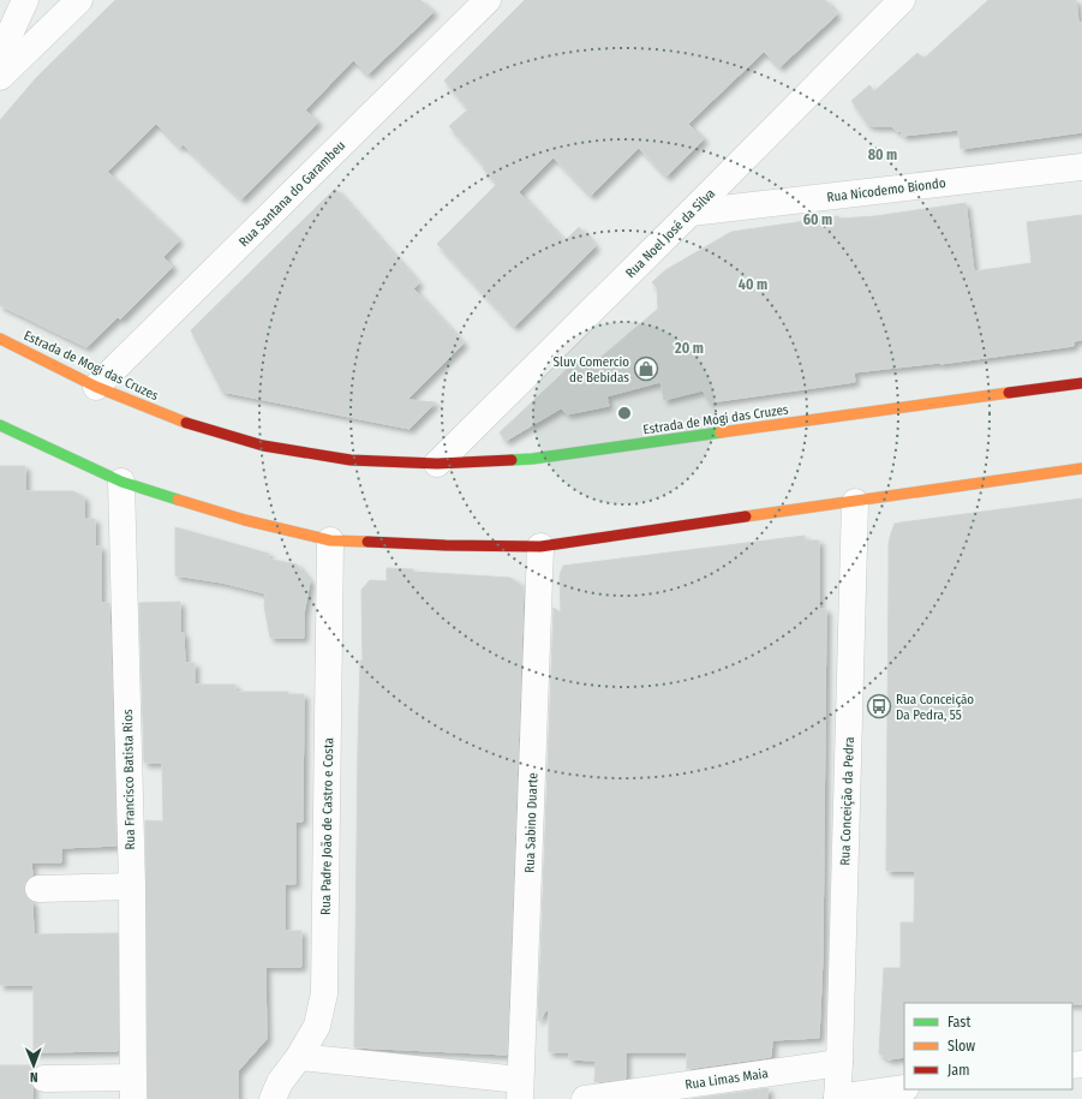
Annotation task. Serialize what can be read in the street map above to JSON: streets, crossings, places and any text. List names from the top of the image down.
{
  "streets": {
    "main road": ["Estrada de Mogi das Cruzes"],
    "street": [
      "Rua Nicodemo Biondo",
      "Rua Santana do Garambeu",
      "Rua Noel José da Silva",
      "Rua Francisco Batista Rios",
      "Rua Conceição da Pedra",
      "Rua Sabino Duarte",
      "Rua Padre João de Castro e Costa",
      "Rua Limas Maia"
    ]
  },
  "crossings": [
    ["Rua Nicodemo Biondo", "Rua Noel José da Silva"],
    ["Rua Santana do Garambeu", "Estrada de Mogi das Cruzes"],
    ["Rua Noel José da Silva", "Estrada de Mogi das Cruzes"],
    ["Rua Conceição da Pedra", "Rua Limas Maia"]
  ],
  "places": {
    "shop": ["Sluv Comercio de Bebidas"],
    "bus stop": ["Rua Conceição Da Pedra, 55"]
  },
  "legend": ["Fast", "Slow", "Jam"],
  "north": "bottom",
  "rings": [
    "80 m",
    "60 m",
    "40 m",
    "20 m"
  ]
}
